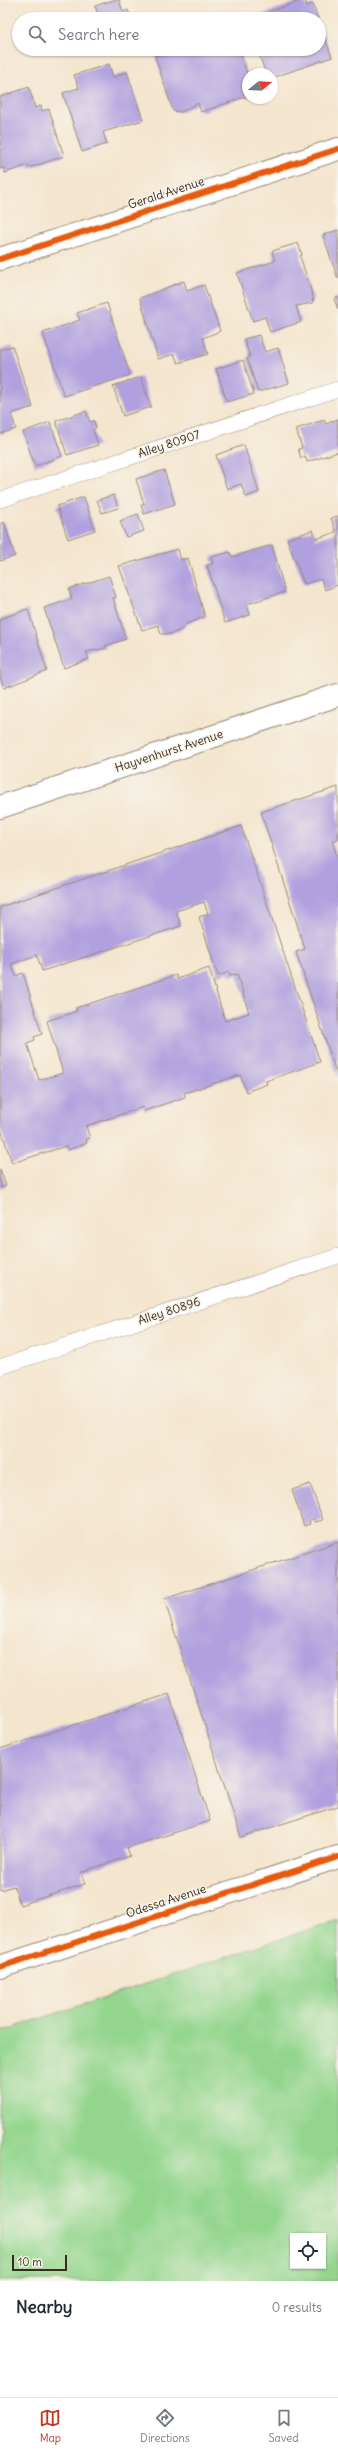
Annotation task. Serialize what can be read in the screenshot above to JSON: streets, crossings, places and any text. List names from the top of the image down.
{
  "streets": {
    "street": ["Gerald Avenue", "Hayvenhurst Avenue", "Odessa Avenue"],
    "lane": ["Alley 80907", "Alley 80896"]
  },
  "scale_bar": "10 m",
  "north": "right",
  "page": {
    "search": "Search here",
    "scale": "10 m",
    "heading": ["Nearby", "0 results"],
    "nav": ["Map", "Directions", "Saved"]
  }
}
